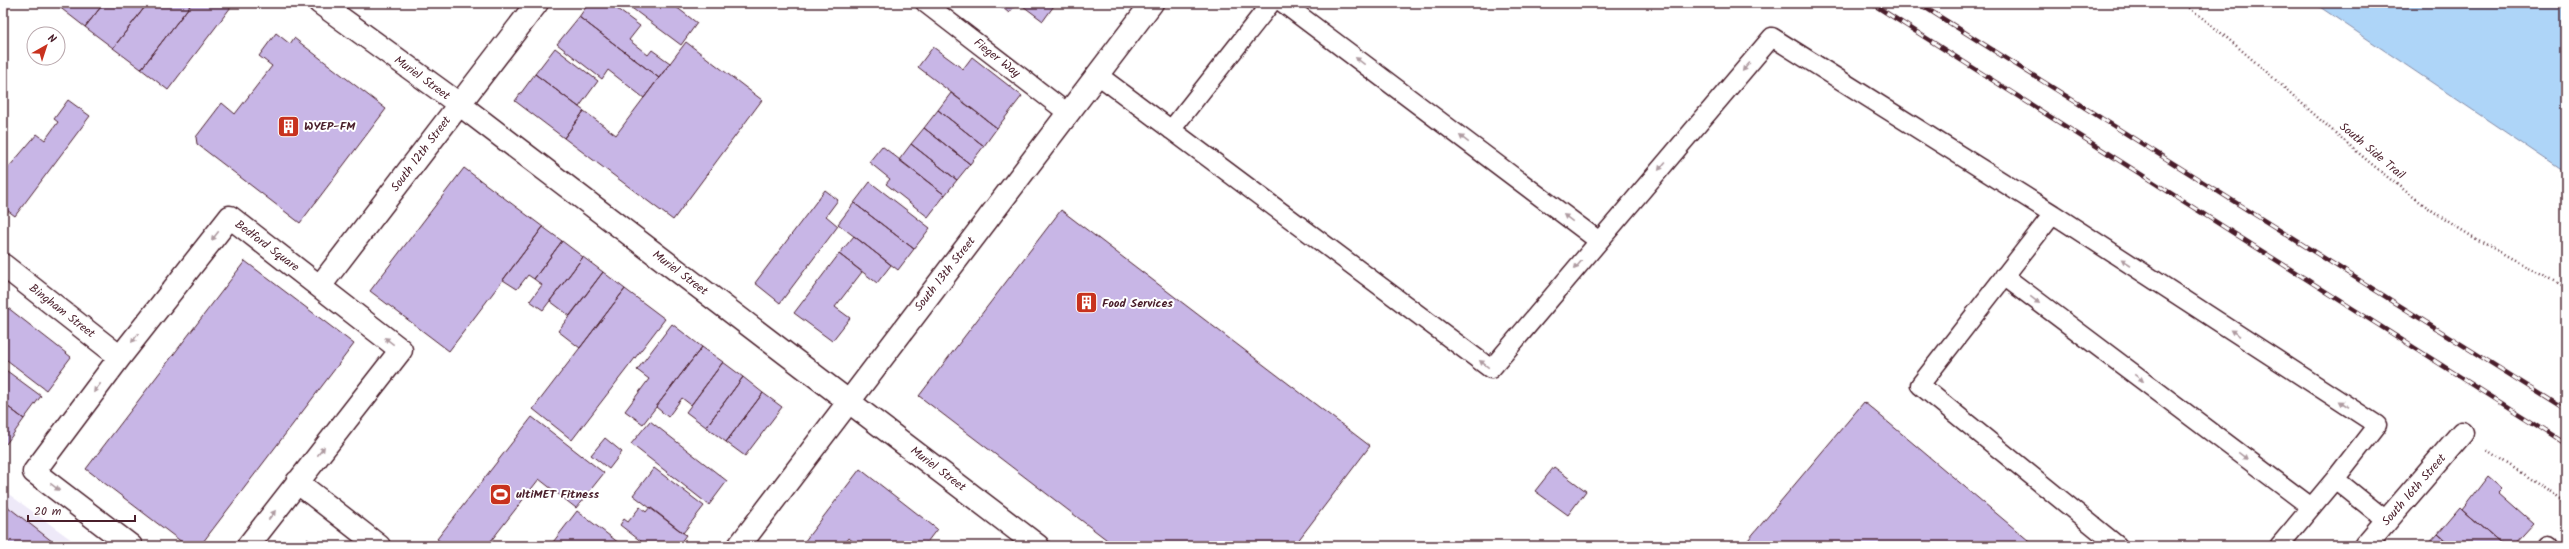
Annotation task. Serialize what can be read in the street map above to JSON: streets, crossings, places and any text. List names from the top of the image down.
{
  "streets": {
    "street": [
      "Muriel Street",
      "South 12th Street",
      "Bedford Square",
      "South 13th Street",
      "Bingham Street",
      "South 16th Street"
    ],
    "lane": ["Fieger Way"],
    "path": ["South Side Trail"]
  },
  "crossings": [
    ["Fieger Way", "South 13th Street"],
    ["Muriel Street", "South 12th Street"],
    ["Muriel Street", "South 13th Street"],
    ["South 12th Street", "Bedford Square"],
    ["Bedford Square", "Bingham Street"]
  ],
  "places": {
    "building": ["WYEP-FM", "Food Services"],
    "sports": ["ultiMET Fitness"]
  },
  "scale_bar": "20 m",
  "north": "top right"
}
